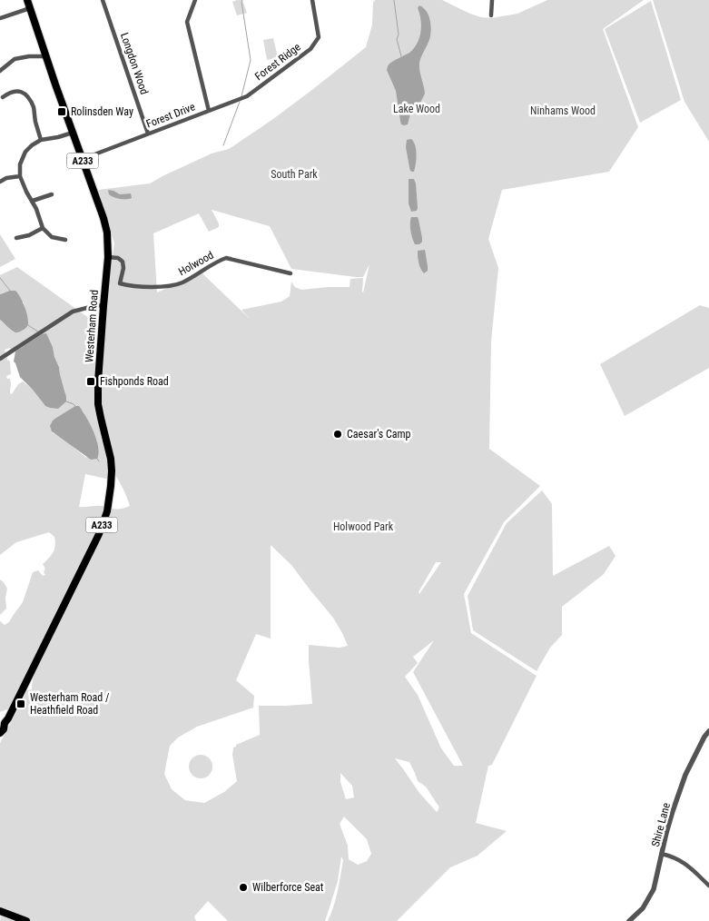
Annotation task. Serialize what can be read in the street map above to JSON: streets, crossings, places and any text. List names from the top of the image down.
{
  "streets": {
    "main road": ["A233", "Westerham Road"],
    "street": [
      "Forest Ridge",
      "Longdon Wood",
      "Forest Drive",
      "Holwood",
      "Shire Lane"
    ]
  },
  "crossings": [
    ["Forest Ridge", "Forest Drive"],
    ["Longdon Wood", "Forest Drive"],
    ["Forest Drive", "Westerham Road"],
    ["Holwood", "Westerham Road"]
  ],
  "parks": [
    "Lake Wood",
    "Ninhams Wood",
    "South Park",
    "Holwood Park"
  ],
  "places": {
    "transit": ["Rolinsden Way", "Fishponds Road", "Westerham Road / Heathfield Road"],
    "other": ["Caesar's Camp", "Wilberforce Seat"]
  }
}
